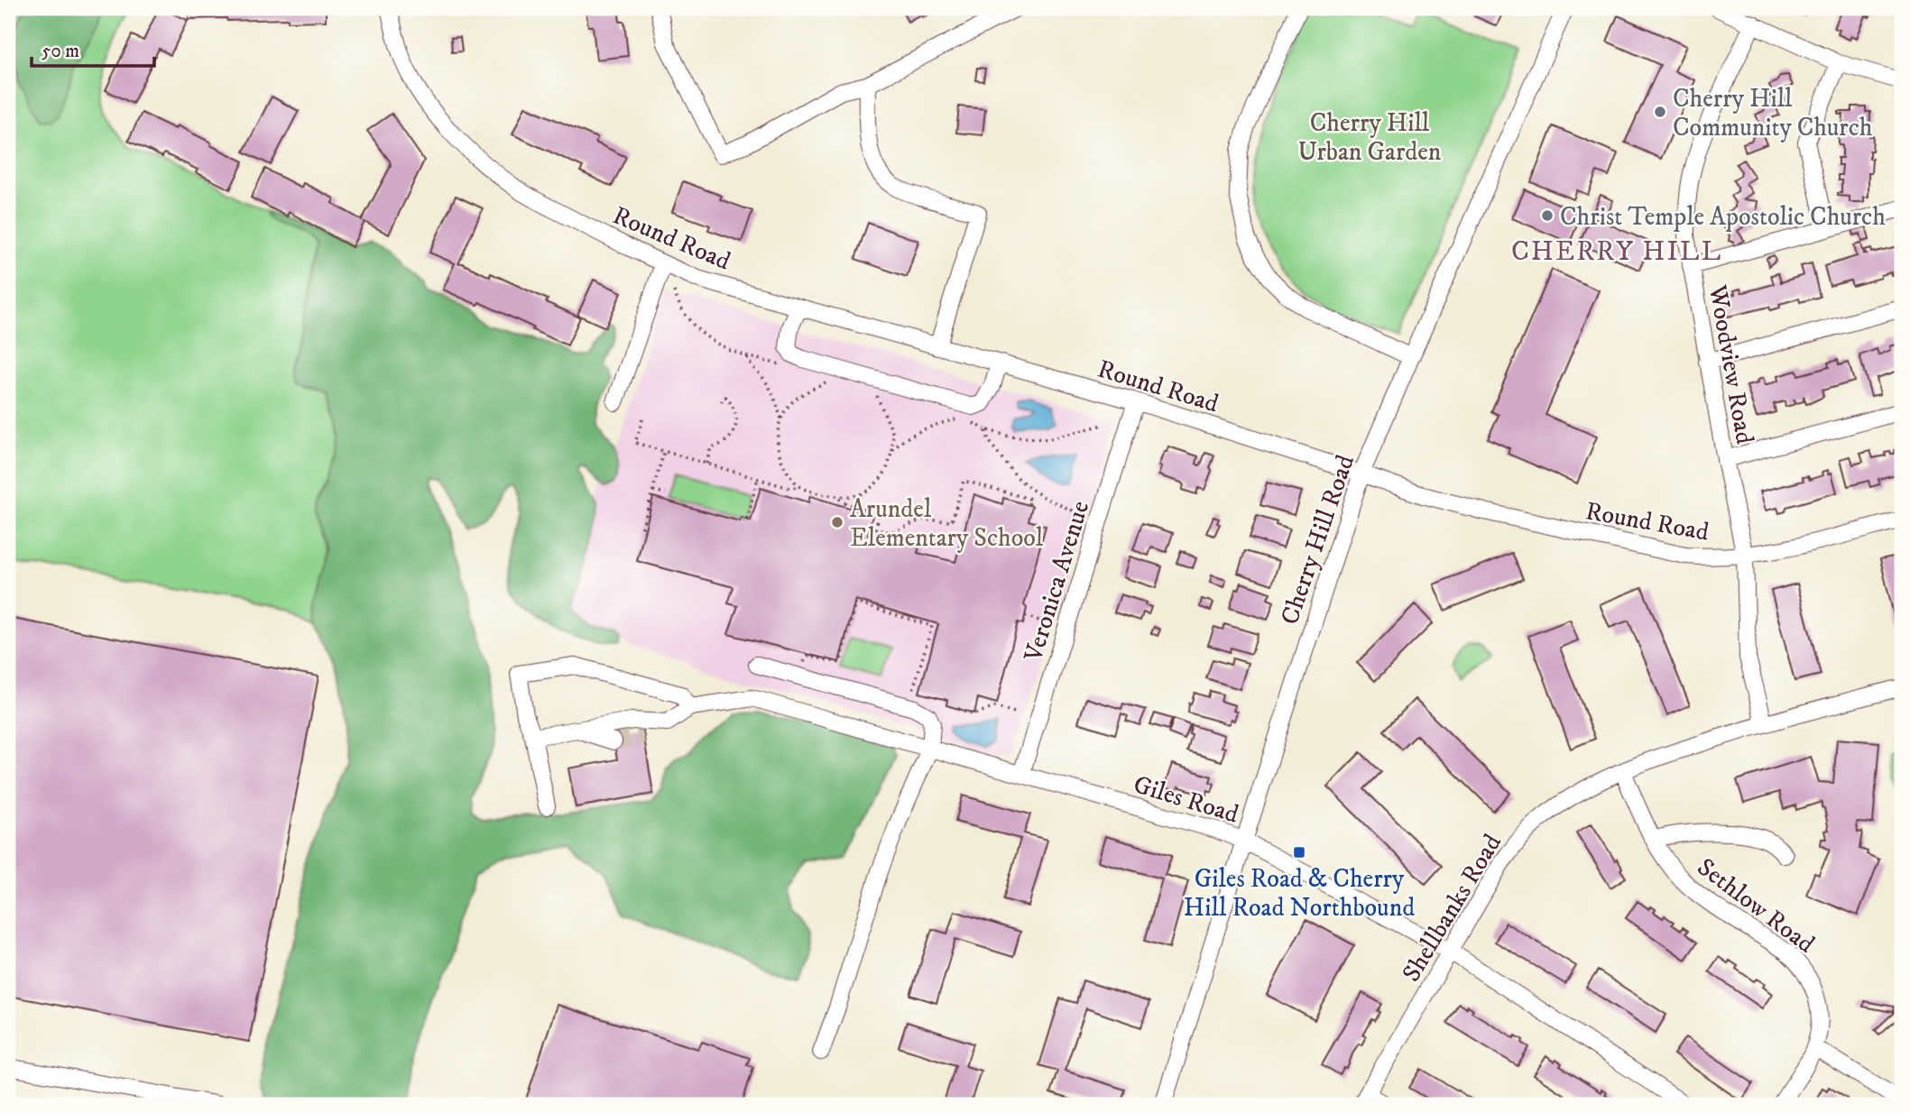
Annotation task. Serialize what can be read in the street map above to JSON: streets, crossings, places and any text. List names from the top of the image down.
{
  "streets": {
    "street": [
      "Round Road",
      "Woodview Road",
      "Cherry Hill Road",
      "Veronica Avenue",
      "Giles Road",
      "Sethlow Road",
      "Shellbanks Road"
    ]
  },
  "crossings": [
    ["Round Road", "Woodview Road"],
    ["Round Road", "Cherry Hill Road"],
    ["Round Road", "Veronica Avenue"],
    ["Woodview Road", "Shellbanks Road"],
    ["Cherry Hill Road", "Giles Road"],
    ["Veronica Avenue", "Giles Road"],
    ["Giles Road", "Shellbanks Road"],
    ["Sethlow Road", "Shellbanks Road"]
  ],
  "districts": ["CHERRY HILL"],
  "parks": ["Cherry Hill Urban Garden"],
  "places": {
    "other": ["Cherry Hill Community Church", "Christ Temple Apostolic Church", "Arundel Elementary School"],
    "transit": ["Giles Road & Cherry Hill Road Northbound"]
  },
  "scale_bar": "50 m"
}
